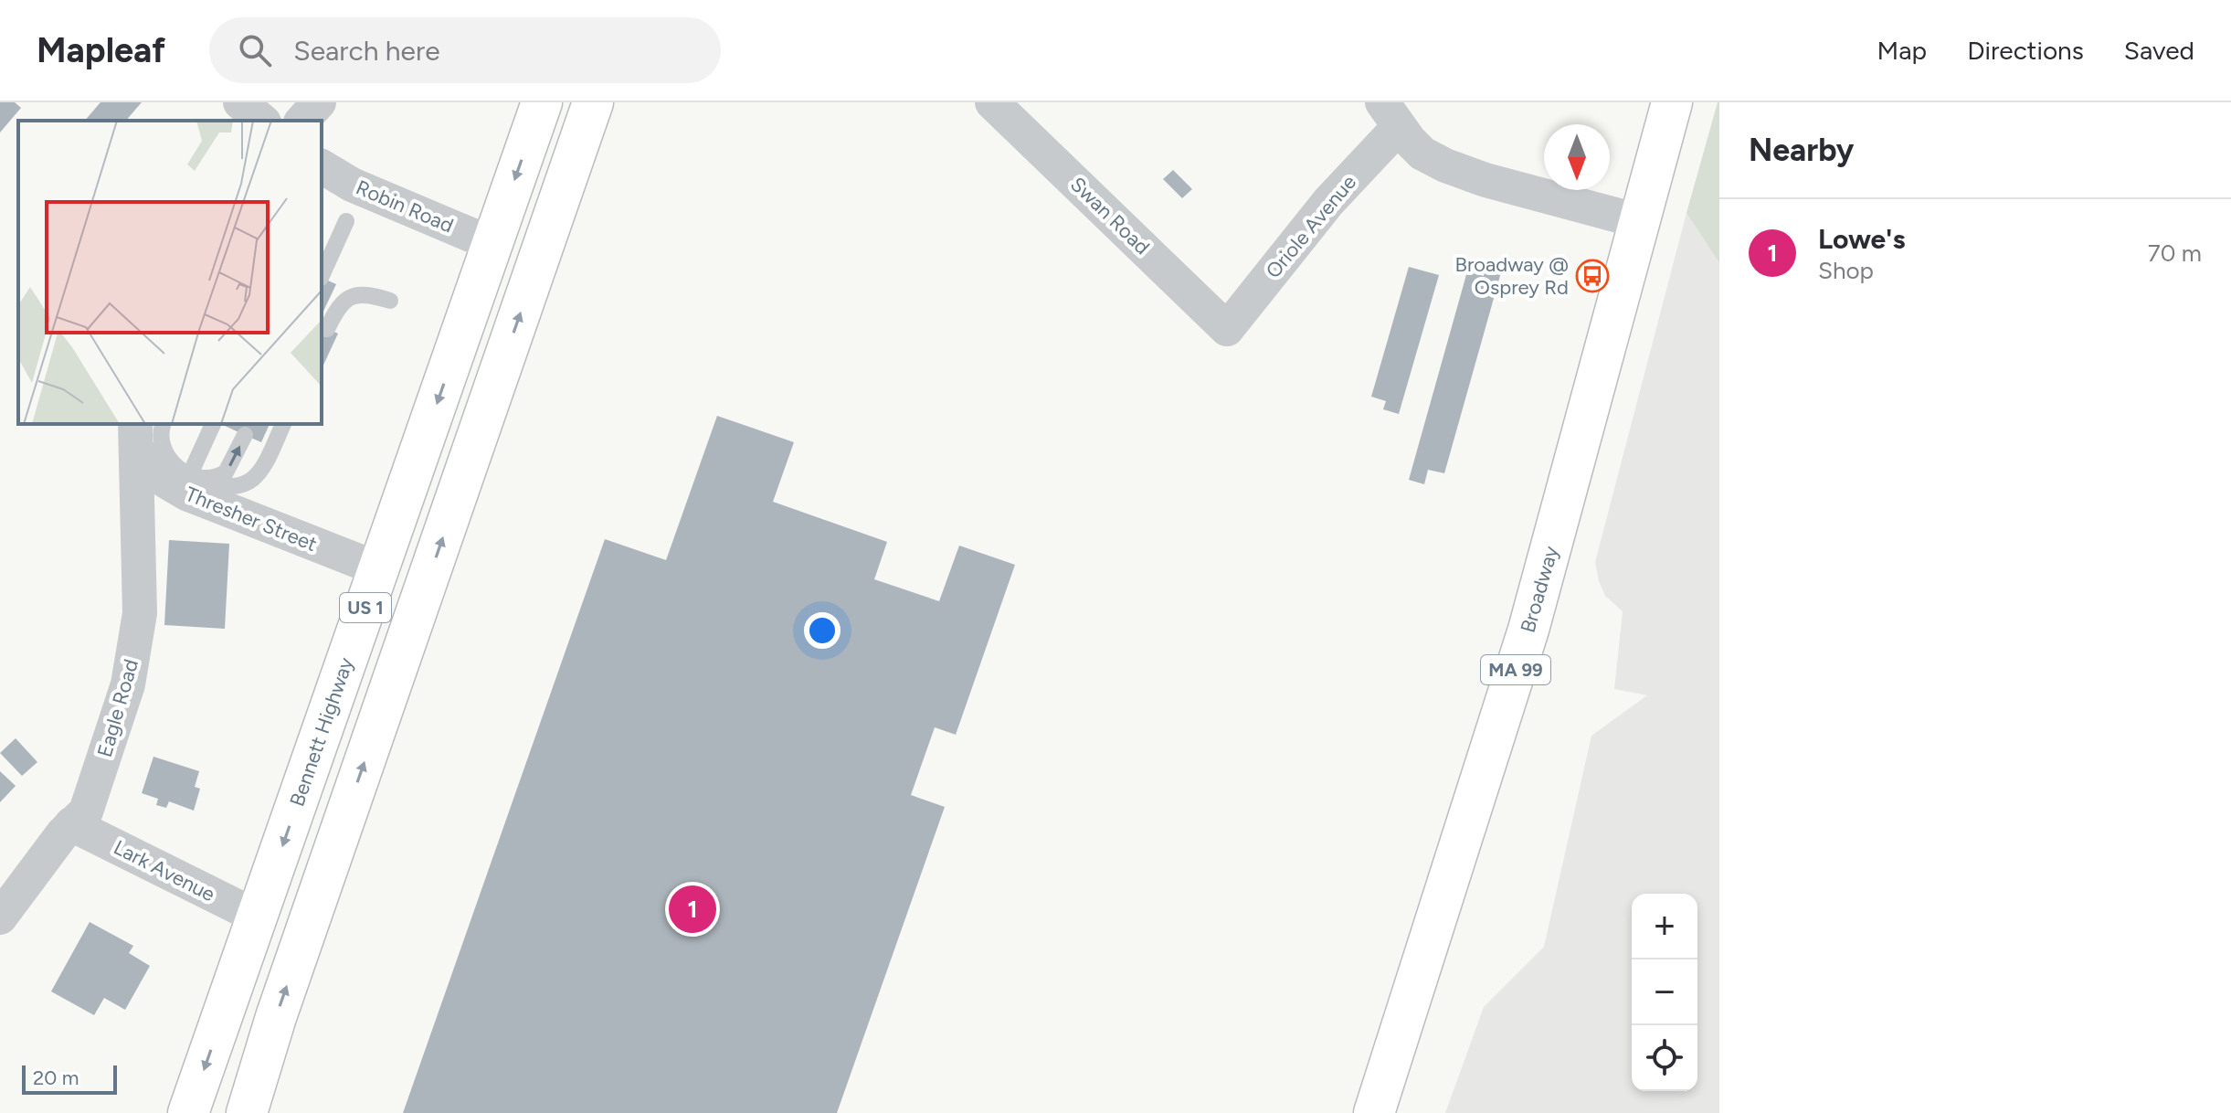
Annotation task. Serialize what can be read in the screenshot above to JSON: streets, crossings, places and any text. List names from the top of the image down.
{
  "streets": {
    "main road": [
      "Broadway",
      "US 1",
      "MA 99",
      "Bennett Highway"
    ],
    "street": [
      "Robin Road",
      "Swan Road",
      "Oriole Avenue",
      "Thresher Street",
      "Eagle Road",
      "Lark Avenue"
    ]
  },
  "crossings": [
    ["Robin Road", "Bennett Highway"],
    ["Swan Road", "Oriole Avenue"],
    ["Thresher Street", "Eagle Road"],
    ["Thresher Street", "Bennett Highway"],
    ["Eagle Road", "Lark Avenue"],
    ["Bennett Highway", "Lark Avenue"]
  ],
  "places": {
    "bus stop": ["Broadway @ Osprey Rd"]
  },
  "scale_bar": "20 m",
  "north": "bottom",
  "page": {
    "header": "Mapleaf",
    "search": "Search here",
    "nav": ["Map", "Directions", "Saved"],
    "heading": "Nearby",
    "list": [
      {
        "mark": "1",
        "name": "Lowe's",
        "note": "Shop",
        "value": "70 m"
      }
    ],
    "pins": "1",
    "map_buttons": ["+", "−"],
    "scale": "20 m"
  }
}
